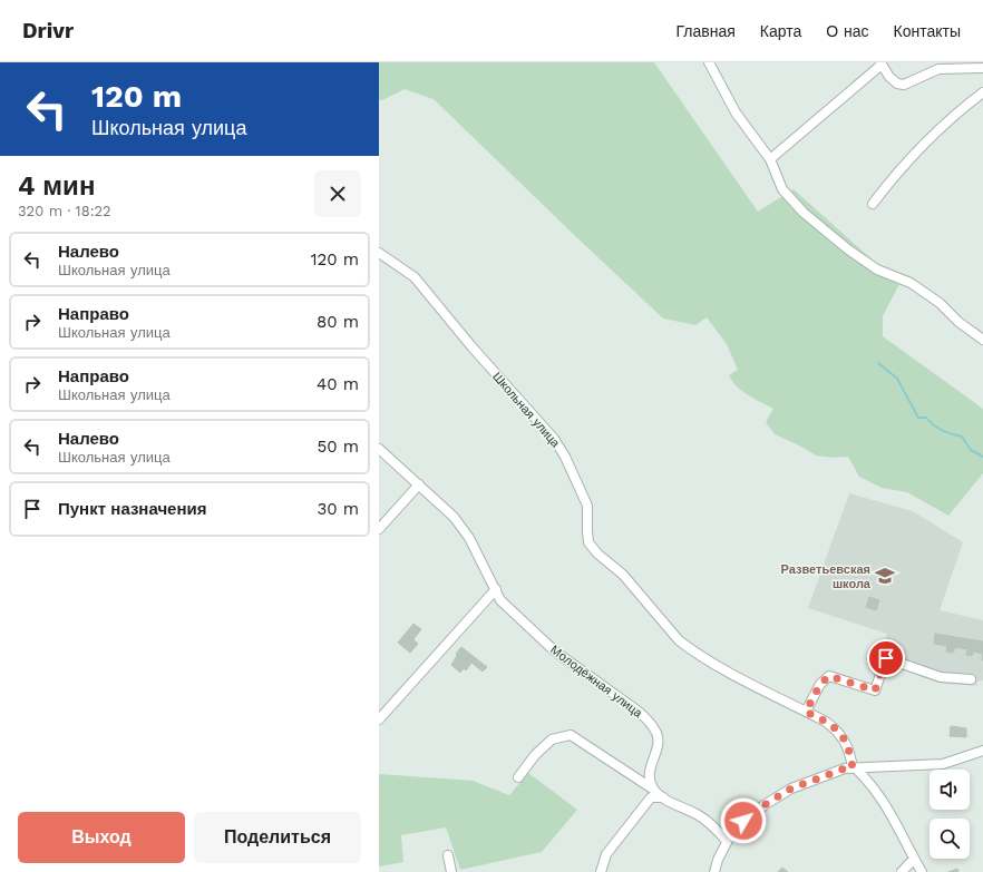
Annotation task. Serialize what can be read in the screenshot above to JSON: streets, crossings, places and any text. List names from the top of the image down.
{
  "streets": {
    "street": ["Школьная улица", "Молодёжная улица"]
  },
  "places": {
    "school or university": ["Разветьевская школа"]
  },
  "page": {
    "header": "Drivr",
    "nav": [
      "Главная",
      "Карта",
      "О нас",
      "Контакты"
    ],
    "turn": ["120 m", "Школьная улица"],
    "heading": ["4 мин", "320 m · 18:22"],
    "list": [
      {
        "name": "Налево",
        "note": "Школьная улица",
        "value": "120 m"
      },
      {
        "name": "Направо",
        "note": "Школьная улица",
        "value": "80 m"
      },
      {
        "name": "Направо",
        "note": "Школьная улица",
        "value": "40 m"
      },
      {
        "name": "Налево",
        "note": "Школьная улица",
        "value": "50 m"
      },
      {
        "name": "Пункт назначения",
        "value": "30 m"
      }
    ],
    "buttons": ["Выход", "Поделиться"]
  }
}
